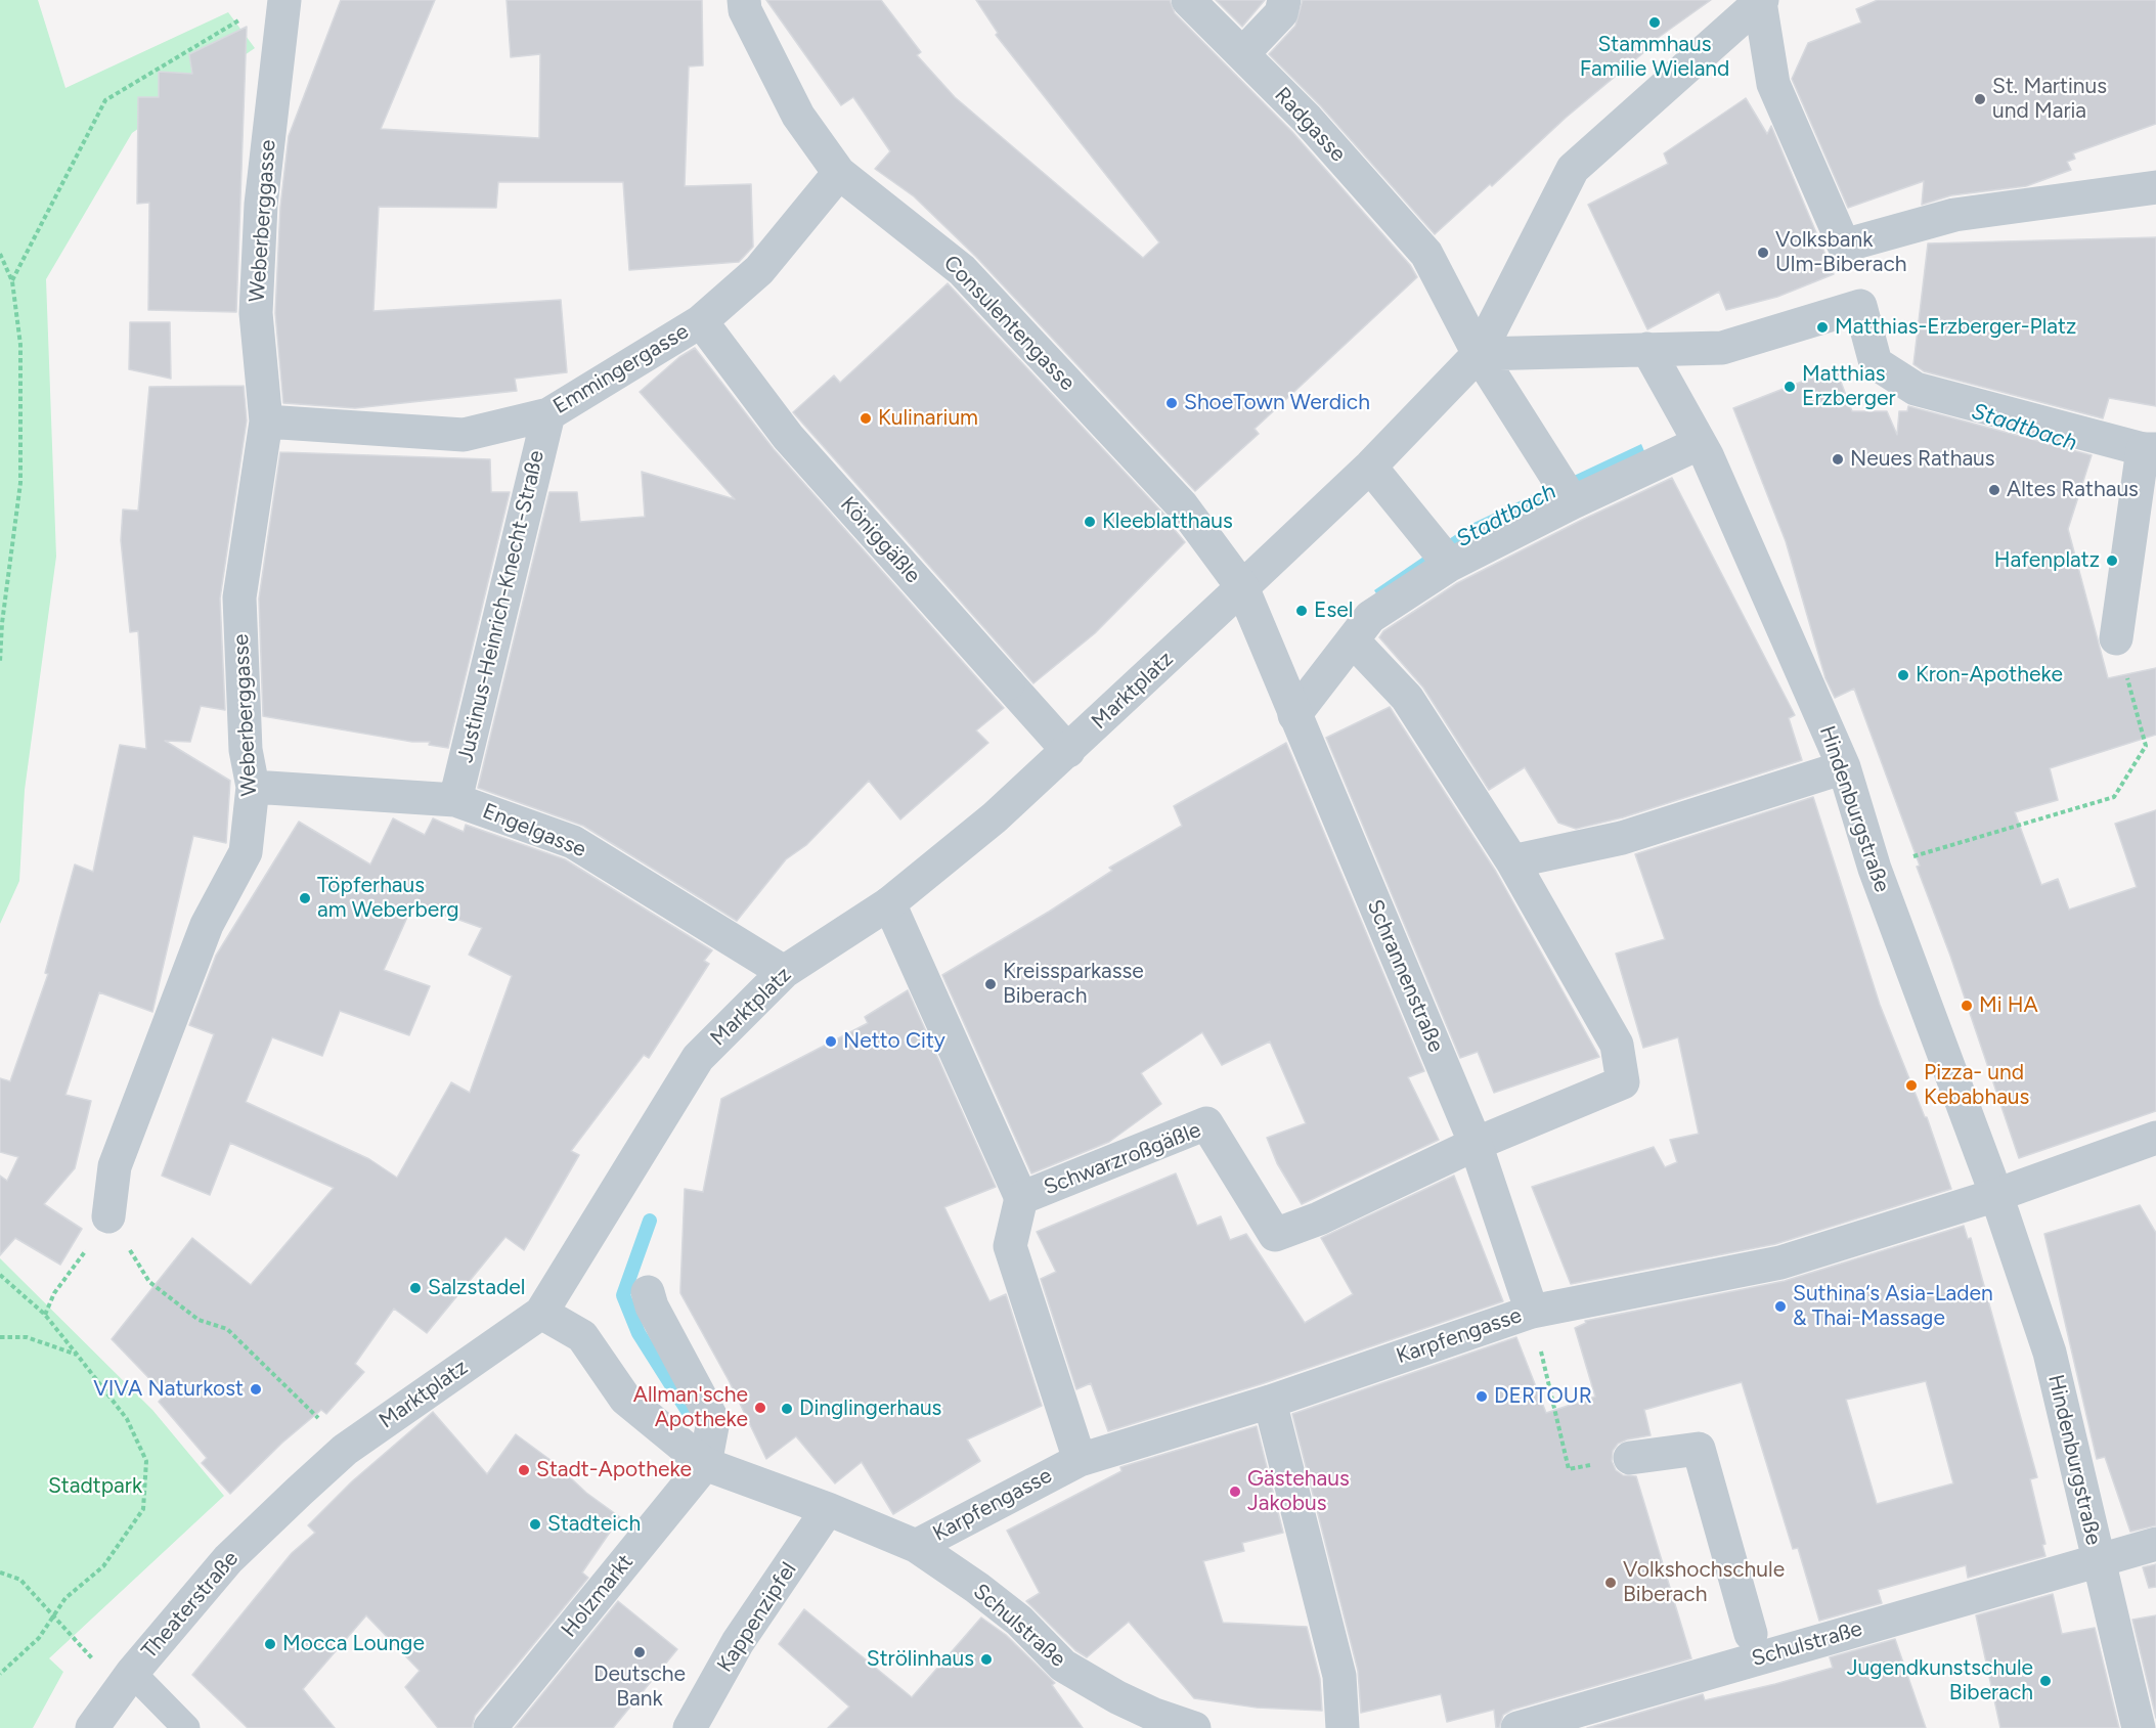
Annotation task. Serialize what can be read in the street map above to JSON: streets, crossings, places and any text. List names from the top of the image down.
{
  "streets": {
    "street": [
      "Radgasse",
      "Weberberggasse",
      "Consulentengasse",
      "Emmingergasse",
      "Königgäßle",
      "Justinus-Heinrich-Knecht-Straße",
      "Marktplatz",
      "Hindenburgstraße",
      "Engelgasse",
      "Schrannenstraße",
      "Schwarzroßgäßle",
      "Karpfengasse",
      "Holzmarkt",
      "Theaterstraße",
      "Kappenzipfel",
      "Schulstraße"
    ]
  },
  "crossings": [
    ["Radgasse", "Marktplatz"],
    ["Weberberggasse", "Emmingergasse"],
    ["Weberberggasse", "Engelgasse"],
    ["Consulentengasse", "Emmingergasse"],
    ["Consulentengasse", "Marktplatz"],
    ["Consulentengasse", "Schrannenstraße"],
    ["Emmingergasse", "Königgäßle"],
    ["Emmingergasse", "Justinus-Heinrich-Knecht-Straße"],
    ["Königgäßle", "Marktplatz"],
    ["Justinus-Heinrich-Knecht-Straße", "Engelgasse"],
    ["Marktplatz", "Engelgasse"],
    ["Marktplatz", "Schrannenstraße"],
    ["Marktplatz", "Schwarzroßgäßle"],
    ["Marktplatz", "Theaterstraße"],
    ["Hindenburgstraße", "Karpfengasse"],
    ["Hindenburgstraße", "Schulstraße"],
    ["Schrannenstraße", "Schwarzroßgäßle"],
    ["Schrannenstraße", "Karpfengasse"],
    ["Schwarzroßgäßle", "Karpfengasse"],
    ["Karpfengasse", "Schulstraße"]
  ],
  "water": ["Stadtbach"],
  "parks": ["Stadtpark"],
  "places": [
    "Stammhaus Familie Wieland",
    "St. Martinus und Maria",
    "Volksbank Ulm-Biberach",
    "Matthias-Erzberger-Platz",
    "Matthias Erzberger",
    "ShoeTown Werdich",
    "Kulinarium",
    "Neues Rathaus",
    "Altes Rathaus",
    "Kleeblatthaus",
    "Hafenplatz",
    "Esel",
    "Kron-Apotheke",
    "Töpferhaus am Weberberg",
    "Kreissparkasse Biberach",
    "Mi HA",
    "Netto City",
    "Pizza- und Kebabhaus",
    "Salzstadel",
    "Suthina‘s Asia-Laden & Thai-Massage",
    "VIVA Naturkost",
    "DERTOUR",
    "Allman'sche Apotheke",
    "Dinglingerhaus",
    "Stadt-Apotheke",
    "Gästehaus Jakobus",
    "Stadteich",
    "Volkshochschule Biberach",
    "Mocca Lounge",
    "Deutsche Bank",
    "Strölinhaus",
    "Jugendkunstschule Biberach"
  ]
}
